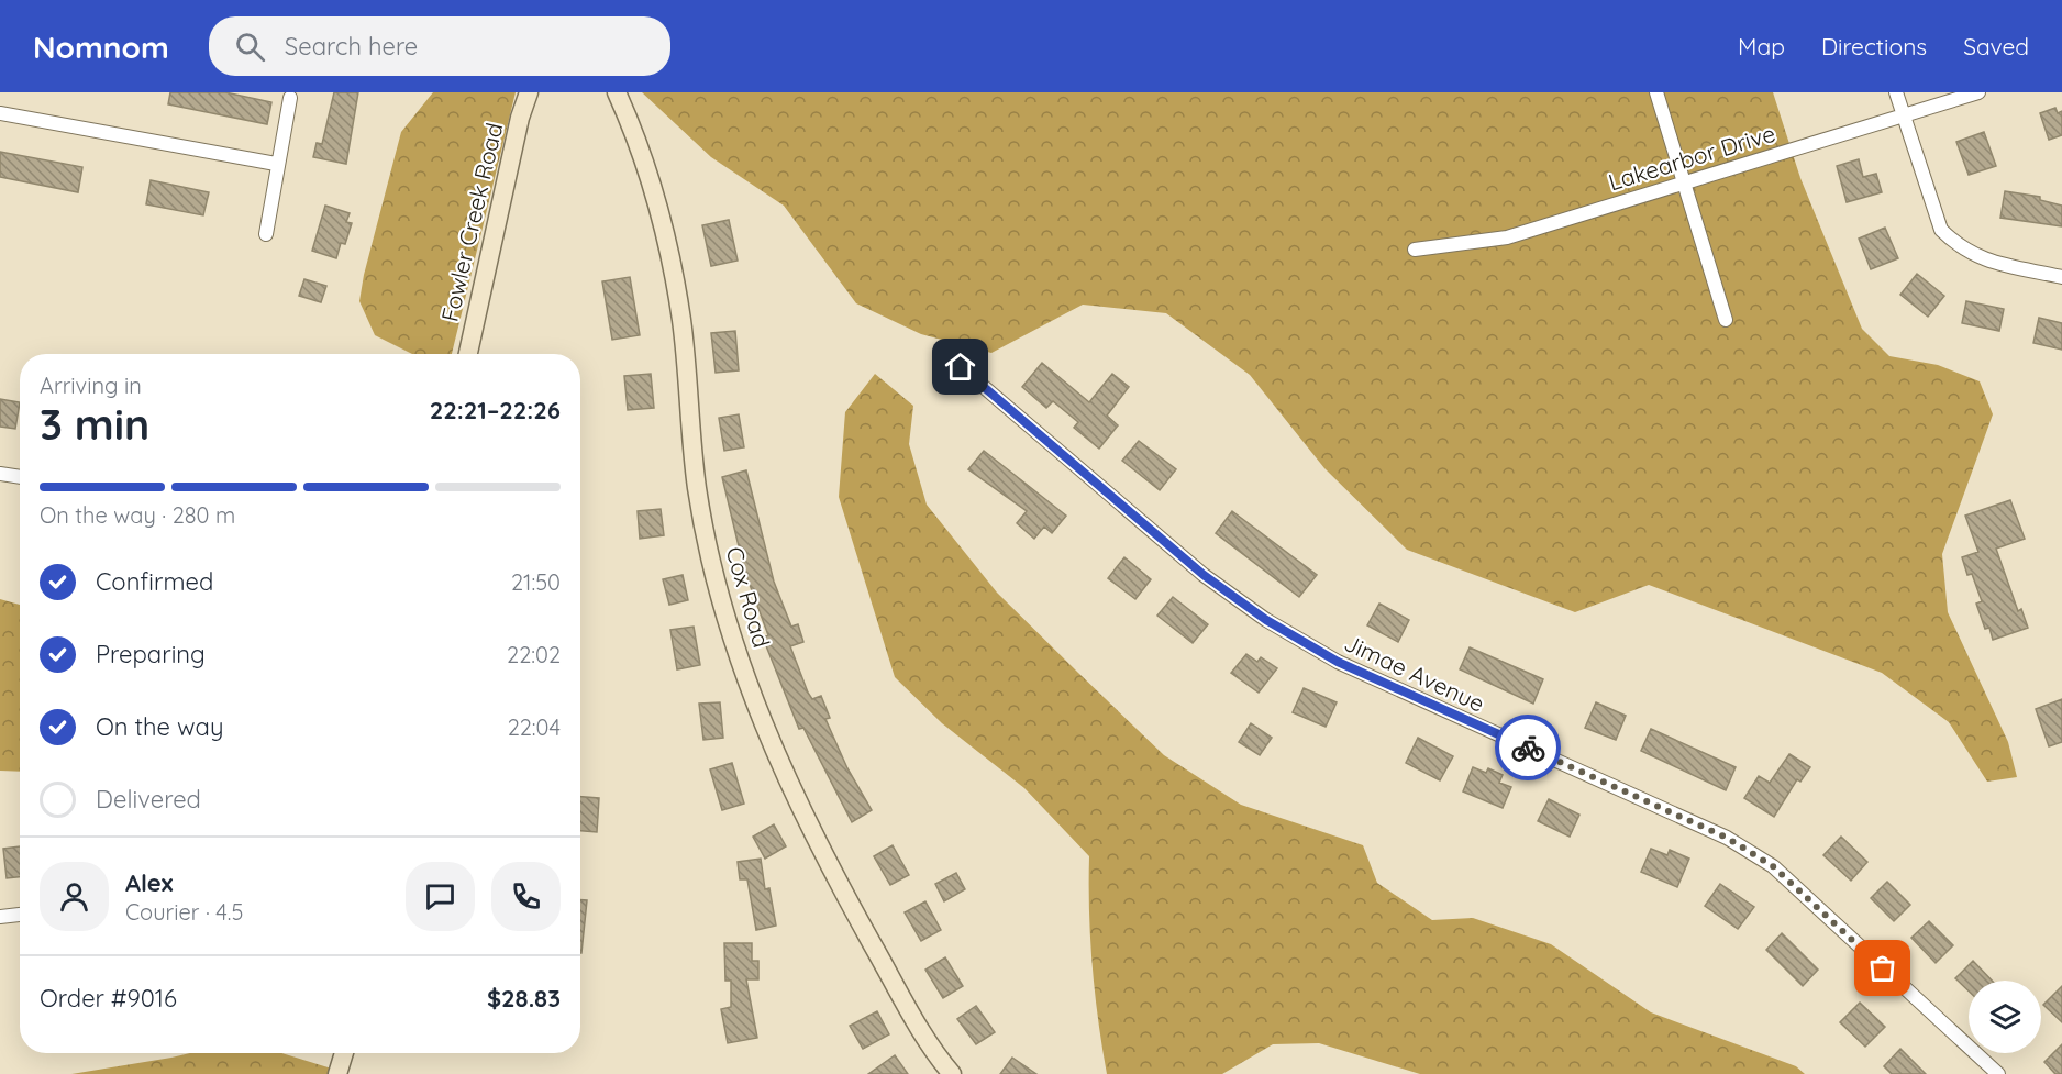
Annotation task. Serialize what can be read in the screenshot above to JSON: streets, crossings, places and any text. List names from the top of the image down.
{
  "streets": {
    "street": [
      "Lakearbor Drive",
      "Fowler Creek Road",
      "Cox Road",
      "Jimae Avenue"
    ]
  },
  "page": {
    "header": "Nomnom",
    "search": "Search here",
    "nav": ["Map", "Directions", "Saved"],
    "heading": ["3 min", "Arriving in", "22:21–22:26"],
    "panel": [
      "Alex",
      "Courier · 4.5",
      "Order #9016",
      "$28.83"
    ],
    "bar": "On the way · 280 m",
    "list": [
      ["Confirmed", "21:50"],
      ["Preparing", "22:02"],
      ["On the way", "22:04"],
      "Delivered"
    ]
  }
}
